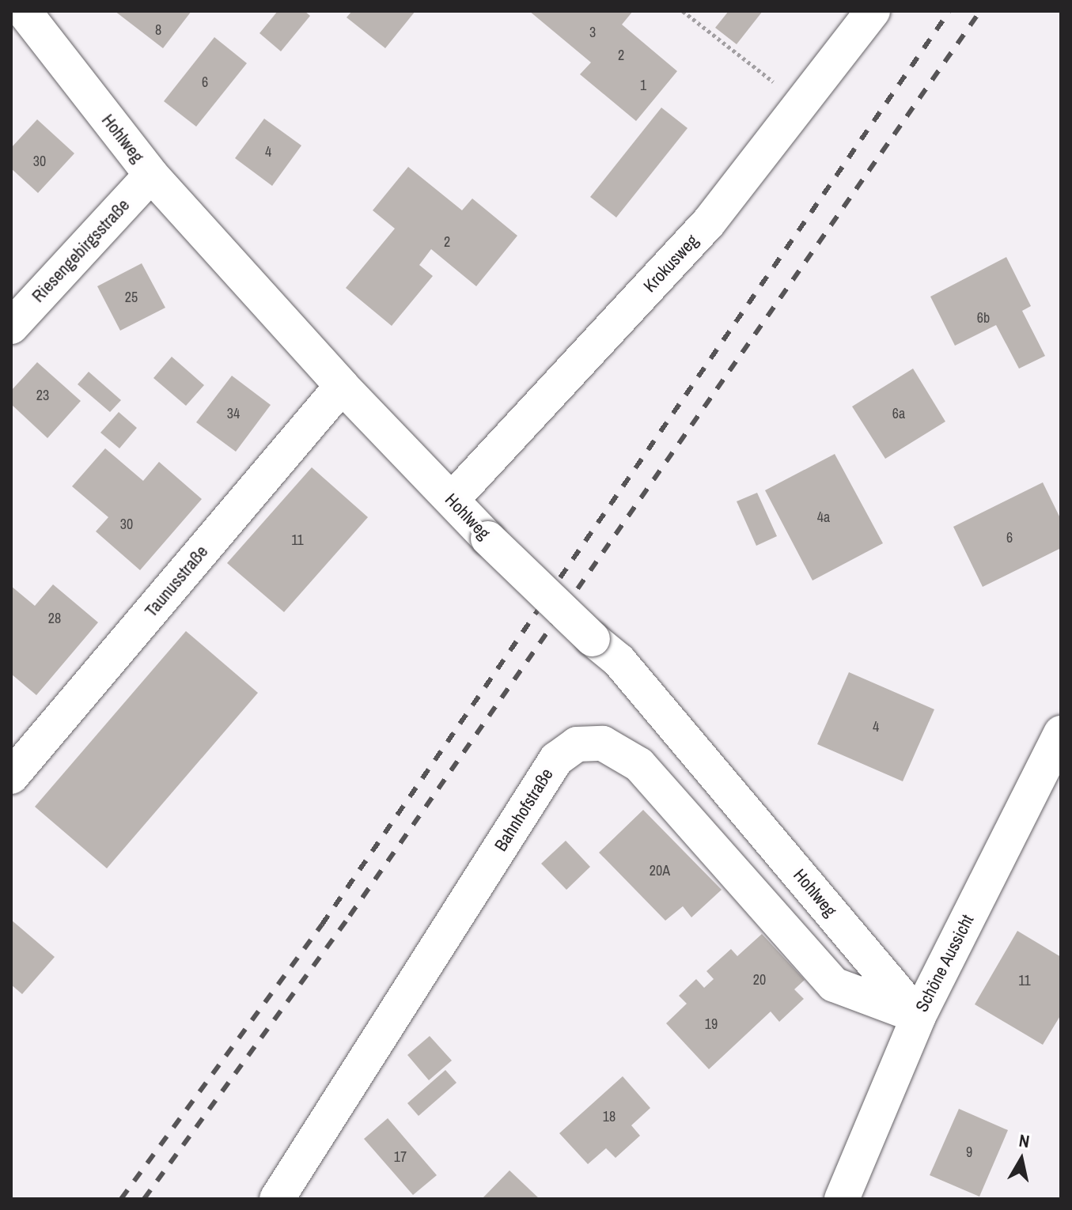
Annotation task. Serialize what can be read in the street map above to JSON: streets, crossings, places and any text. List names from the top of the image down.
{
  "streets": {
    "street": [
      "Hohlweg",
      "Riesengebirgsstraße",
      "Krokusweg",
      "Taunusstraße",
      "Bahnhofstraße",
      "Schöne Aussicht"
    ]
  },
  "crossings": [
    ["Hohlweg", "Riesengebirgsstraße"],
    ["Hohlweg", "Krokusweg"],
    ["Hohlweg", "Taunusstraße"],
    ["Hohlweg", "Bahnhofstraße"],
    ["Hohlweg", "Schöne Aussicht"],
    ["Bahnhofstraße", "Schöne Aussicht"]
  ],
  "house_numbers": [
    "8",
    "3",
    "2",
    "6",
    "1",
    "4",
    "30",
    "2",
    "25",
    "6b",
    "23",
    "34",
    "6a",
    "4a",
    "30",
    "6",
    "11",
    "28",
    "4",
    "20A",
    "20",
    "11",
    "19",
    "18",
    "9",
    "17"
  ],
  "north": "top"
}
